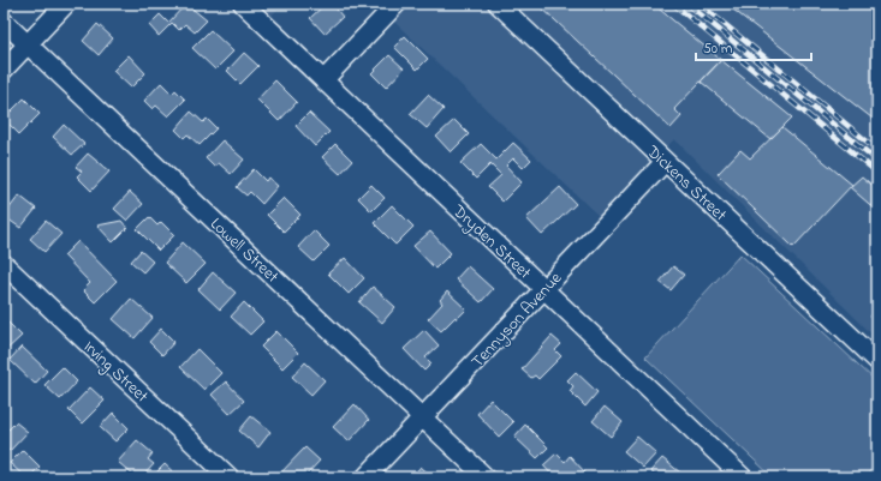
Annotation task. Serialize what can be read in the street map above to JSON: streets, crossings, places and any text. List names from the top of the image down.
{
  "streets": {
    "street": [
      "Dickens Street",
      "Dryden Street",
      "Lowell Street",
      "Tennyson Avenue",
      "Irving Street"
    ]
  },
  "crossings": [
    ["Dickens Street", "Tennyson Avenue"],
    ["Dryden Street", "Tennyson Avenue"],
    ["Lowell Street", "Tennyson Avenue"]
  ],
  "scale_bar": "50 m"
}
